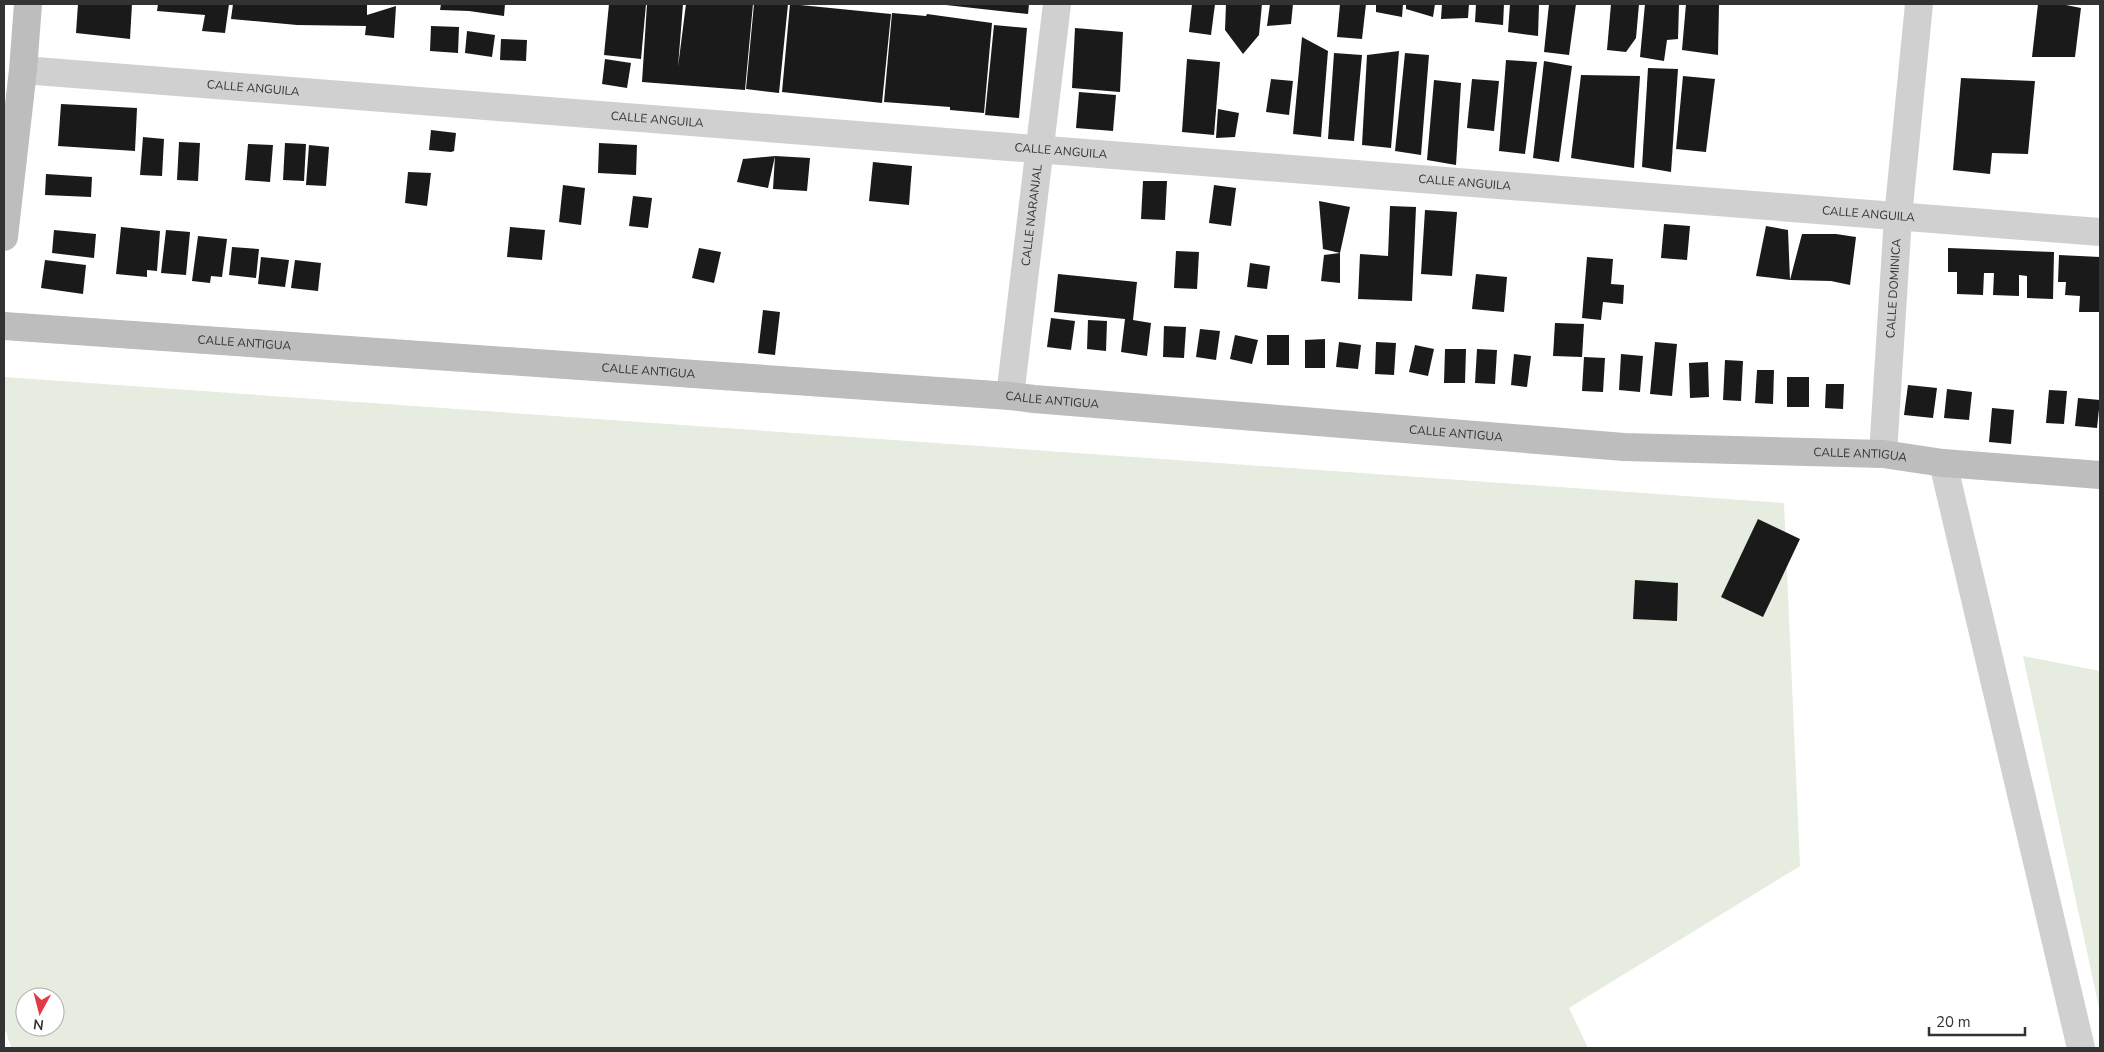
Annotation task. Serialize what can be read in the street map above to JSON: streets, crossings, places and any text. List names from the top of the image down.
{
  "streets": {
    "street": [
      "CALLE ANGUILA",
      "CALLE NARANJAL",
      "CALLE DOMINICA",
      "CALLE ANTIGUA"
    ]
  },
  "crossings": [
    ["CALLE ANGUILA", "CALLE NARANJAL"],
    ["CALLE ANGUILA", "CALLE DOMINICA"],
    ["CALLE NARANJAL", "CALLE ANTIGUA"],
    ["CALLE DOMINICA", "CALLE ANTIGUA"]
  ],
  "scale_bar": "20 m",
  "north": "bottom"
}
